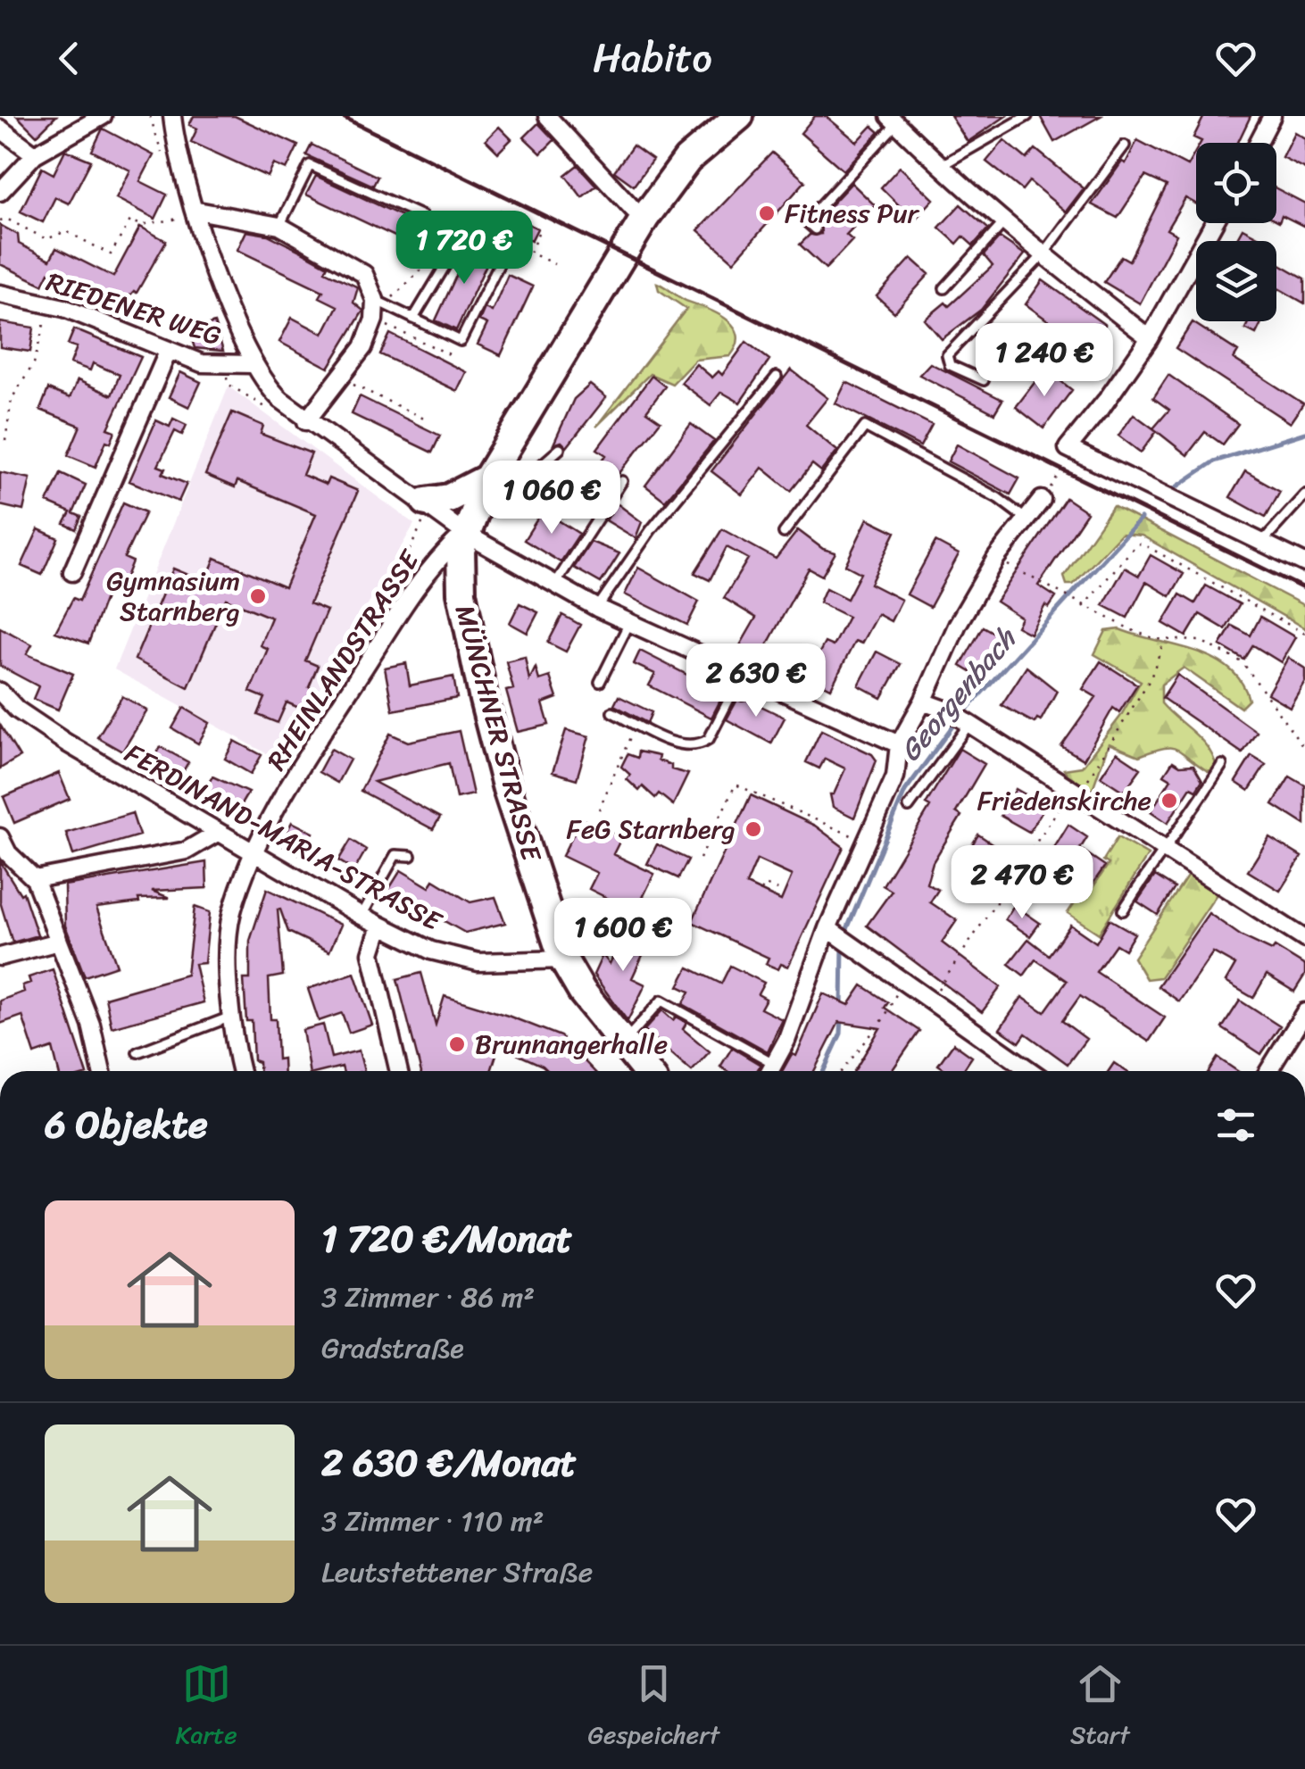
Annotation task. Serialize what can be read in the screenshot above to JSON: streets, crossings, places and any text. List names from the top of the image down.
{
  "streets": {
    "main road": ["MÜNCHNER STRASSE"],
    "street": ["RIEDENER WEG", "RHEINLANDSTRASSE", "FERDINAND-MARIA-STRASSE"]
  },
  "crossings": [
    ["RHEINLANDSTRASSE", "MÜNCHNER STRASSE"],
    ["RHEINLANDSTRASSE", "FERDINAND-MARIA-STRASSE"],
    ["MÜNCHNER STRASSE", "FERDINAND-MARIA-STRASSE"]
  ],
  "water": ["Georgenbach"],
  "places": [
    "Fitness Pur",
    "Gymnasium Starnberg",
    "Friedenskirche",
    "FeG Starnberg",
    "Brunnangerhalle"
  ],
  "page": {
    "header": "Habito",
    "price": [
      "1 720 €",
      "1 240 €",
      "1 060 €",
      "2 630 €",
      "2 470 €",
      "1 600 €"
    ],
    "heading": "6 Objekte",
    "list": [
      {
        "name": "1 720 €/Monat",
        "note": "3 Zimmer · 86 m² · Gradstraße"
      },
      {
        "name": "2 630 €/Monat",
        "note": "3 Zimmer · 110 m² · Leutstettener Straße"
      }
    ],
    "tabs": ["Karte", "Gespeichert", "Start"]
  }
}
